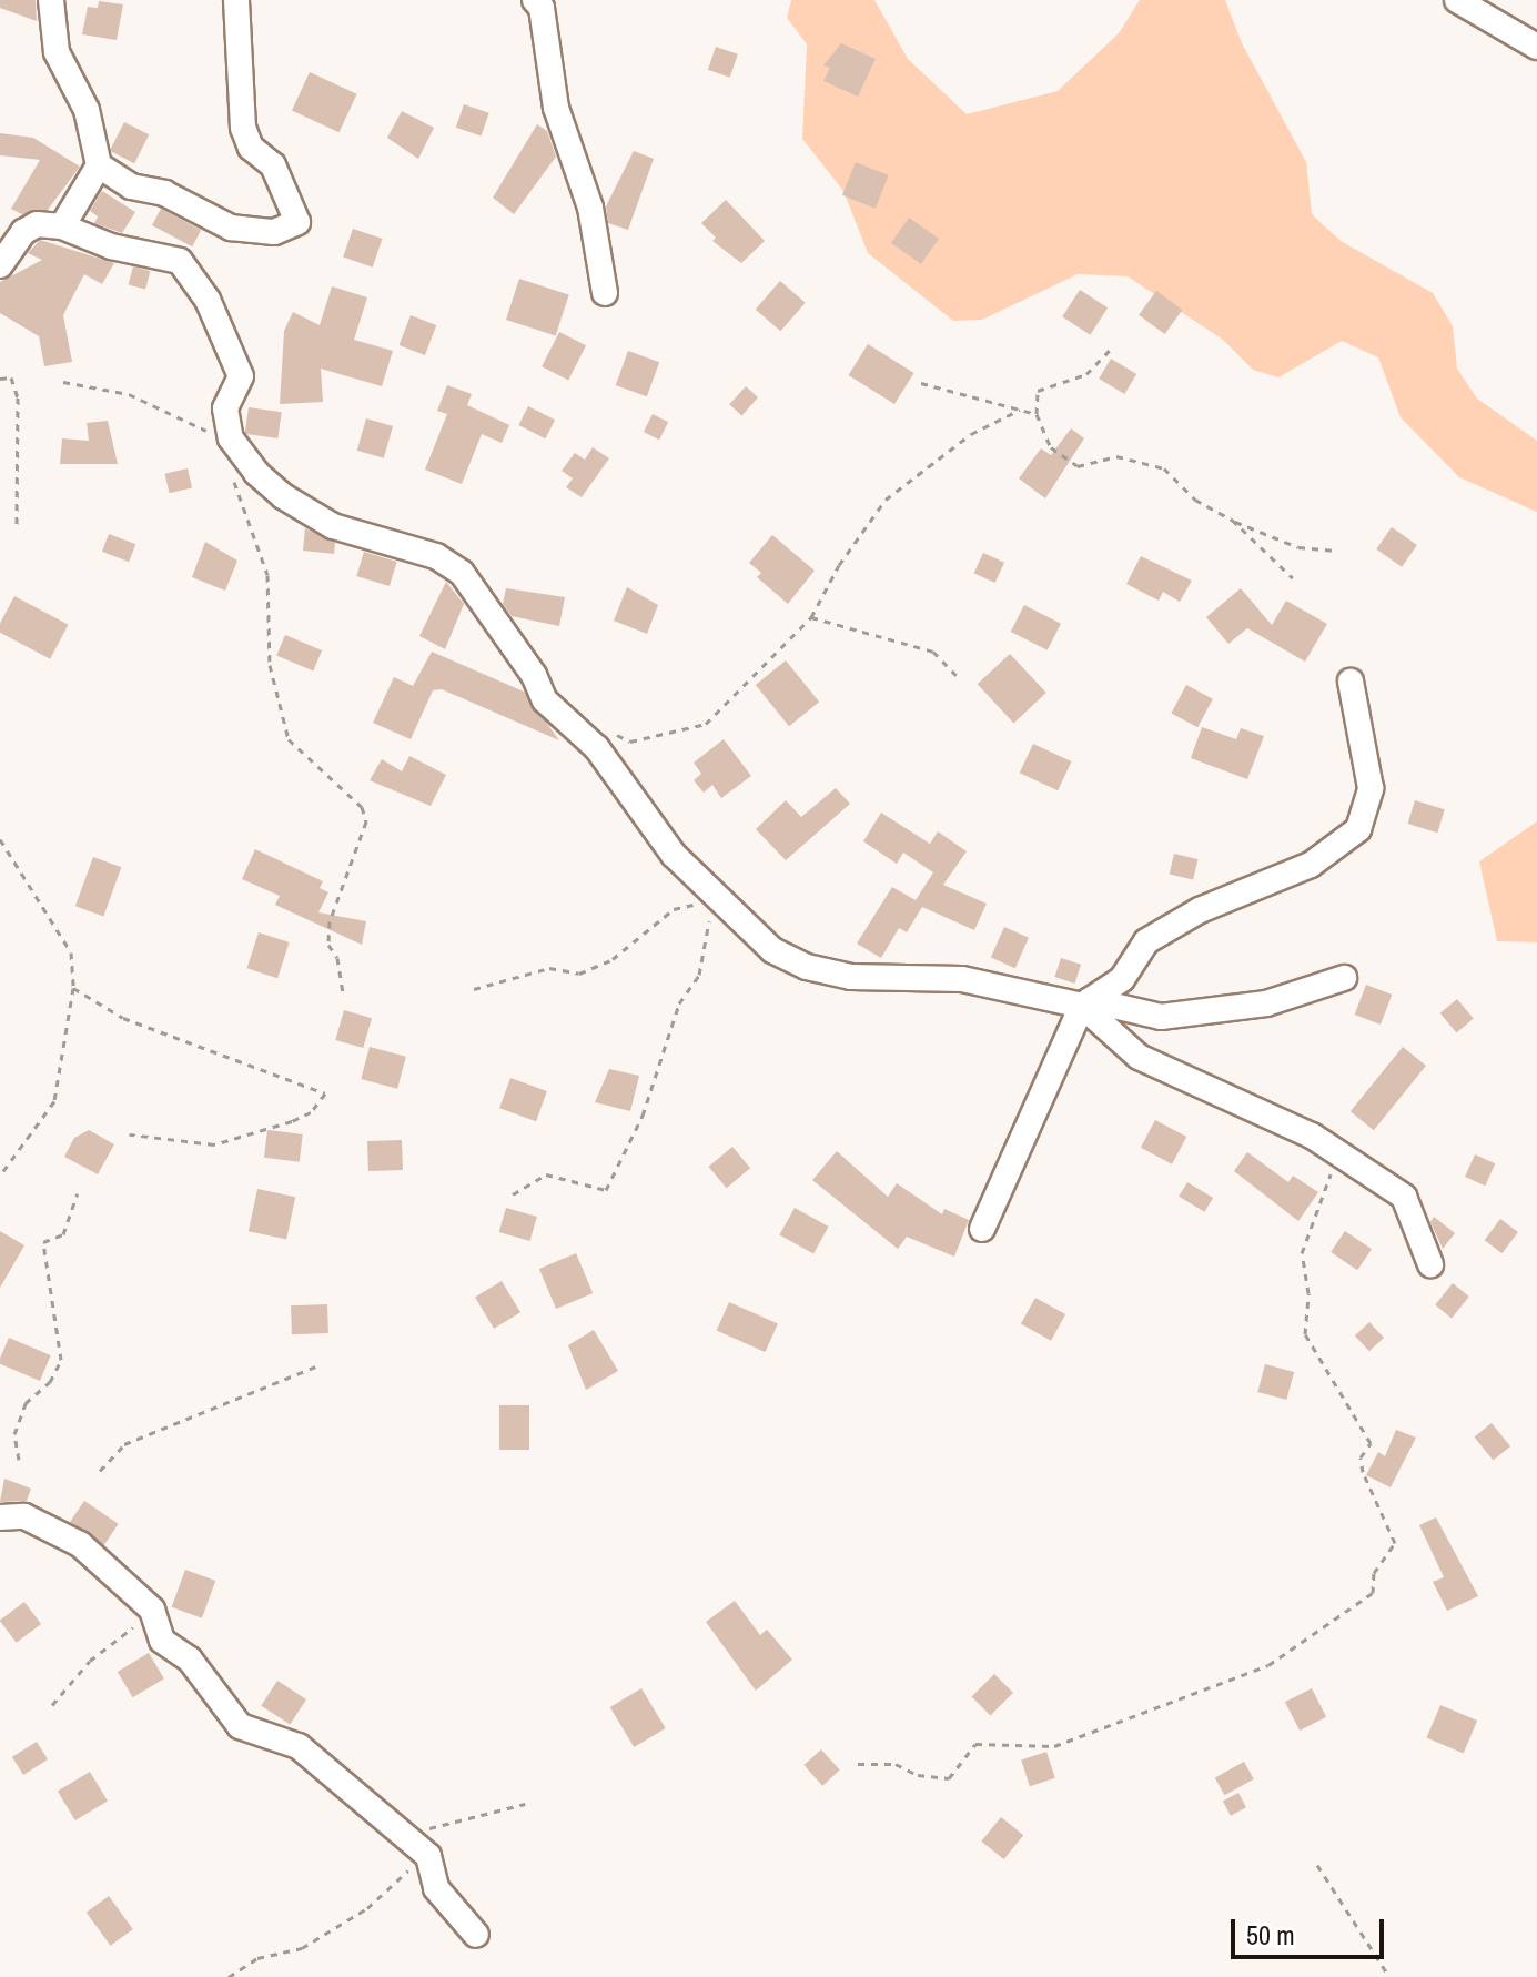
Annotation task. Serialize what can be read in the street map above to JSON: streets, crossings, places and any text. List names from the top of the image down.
{
  "scale_bar": "50 m"
}
